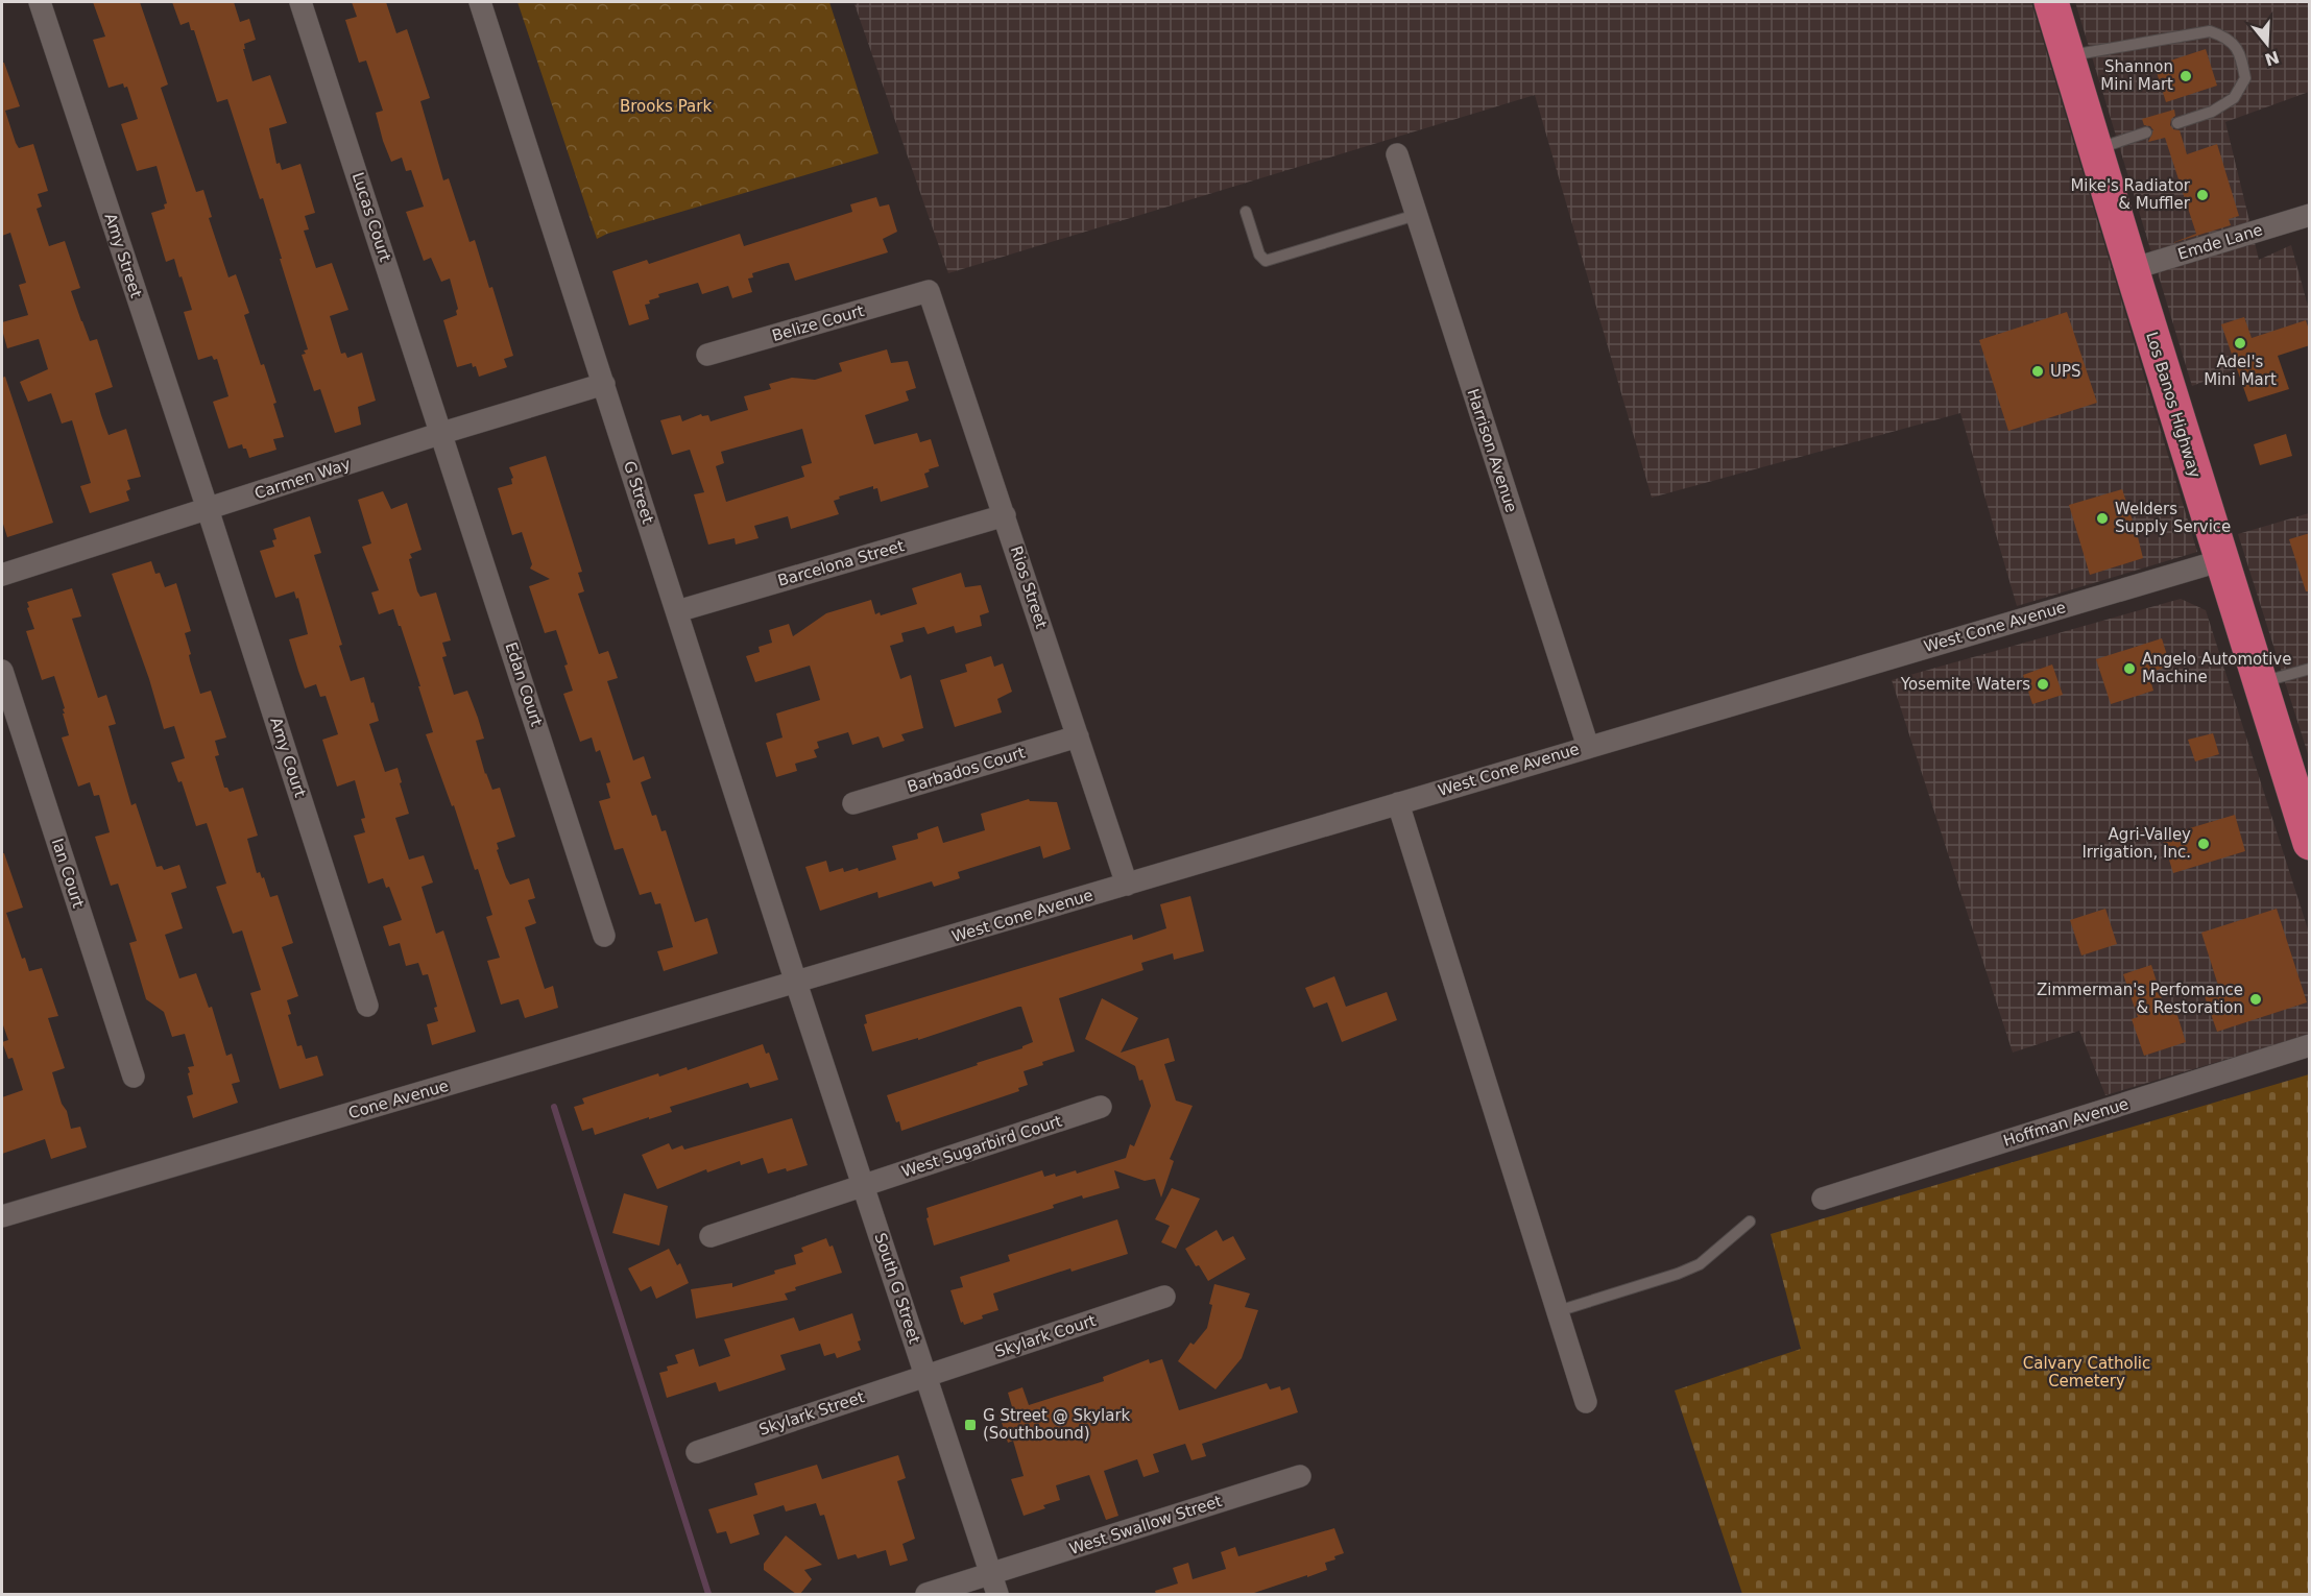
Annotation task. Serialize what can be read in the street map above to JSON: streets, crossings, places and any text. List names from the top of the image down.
{
  "streets": {
    "highway": ["Los Banos Highway"],
    "street": [
      "Lucas Court",
      "Emde Lane",
      "Amy Street",
      "Belize Court",
      "Harrison Avenue",
      "Carmen Way",
      "G Street",
      "Barcelona Street",
      "Rios Street",
      "West Cone Avenue",
      "Edan Court",
      "Amy Court",
      "Barbados Court",
      "Ian Court",
      "Cone Avenue",
      "Hoffman Avenue",
      "West Sugarbird Court",
      "South G Street",
      "Skylark Court",
      "Skylark Street",
      "West Swallow Street"
    ]
  },
  "crossings": [
    ["Lucas Court", "Carmen Way"],
    ["Lucas Court", "Edan Court"],
    ["Emde Lane", "Los Banos Highway"],
    ["Amy Street", "Carmen Way"],
    ["Amy Street", "Amy Court"],
    ["Belize Court", "Rios Street"],
    ["Los Banos Highway", "West Cone Avenue"],
    ["Harrison Avenue", "West Cone Avenue"],
    ["Carmen Way", "G Street"],
    ["Carmen Way", "Edan Court"],
    ["Carmen Way", "Amy Court"],
    ["G Street", "Barcelona Street"],
    ["G Street", "West Cone Avenue"],
    ["G Street", "Cone Avenue"],
    ["G Street", "South G Street"],
    ["Barcelona Street", "Rios Street"],
    ["Rios Street", "West Cone Avenue"],
    ["Rios Street", "Barbados Court"],
    ["West Cone Avenue", "Cone Avenue"],
    ["West Cone Avenue", "South G Street"],
    ["Cone Avenue", "South G Street"],
    ["West Sugarbird Court", "South G Street"],
    ["South G Street", "Skylark Court"],
    ["South G Street", "Skylark Street"],
    ["South G Street", "West Swallow Street"],
    ["Skylark Court", "Skylark Street"]
  ],
  "parks": ["Brooks Park", "Calvary Catholic Cemetery"],
  "places": {
    "other": [
      "Shannon Mini Mart",
      "Mike's Radiator & Muffler",
      "Adel's Mini Mart",
      "UPS",
      "Welders Supply Service",
      "Angelo Automotive Machine",
      "Yosemite Waters",
      "Agri-Valley Irrigation, Inc.",
      "Zimmerman's Perfomance & Restoration"
    ],
    "transit": ["G Street @ Skylark (Southbound)"]
  },
  "north": "bottom"
}
